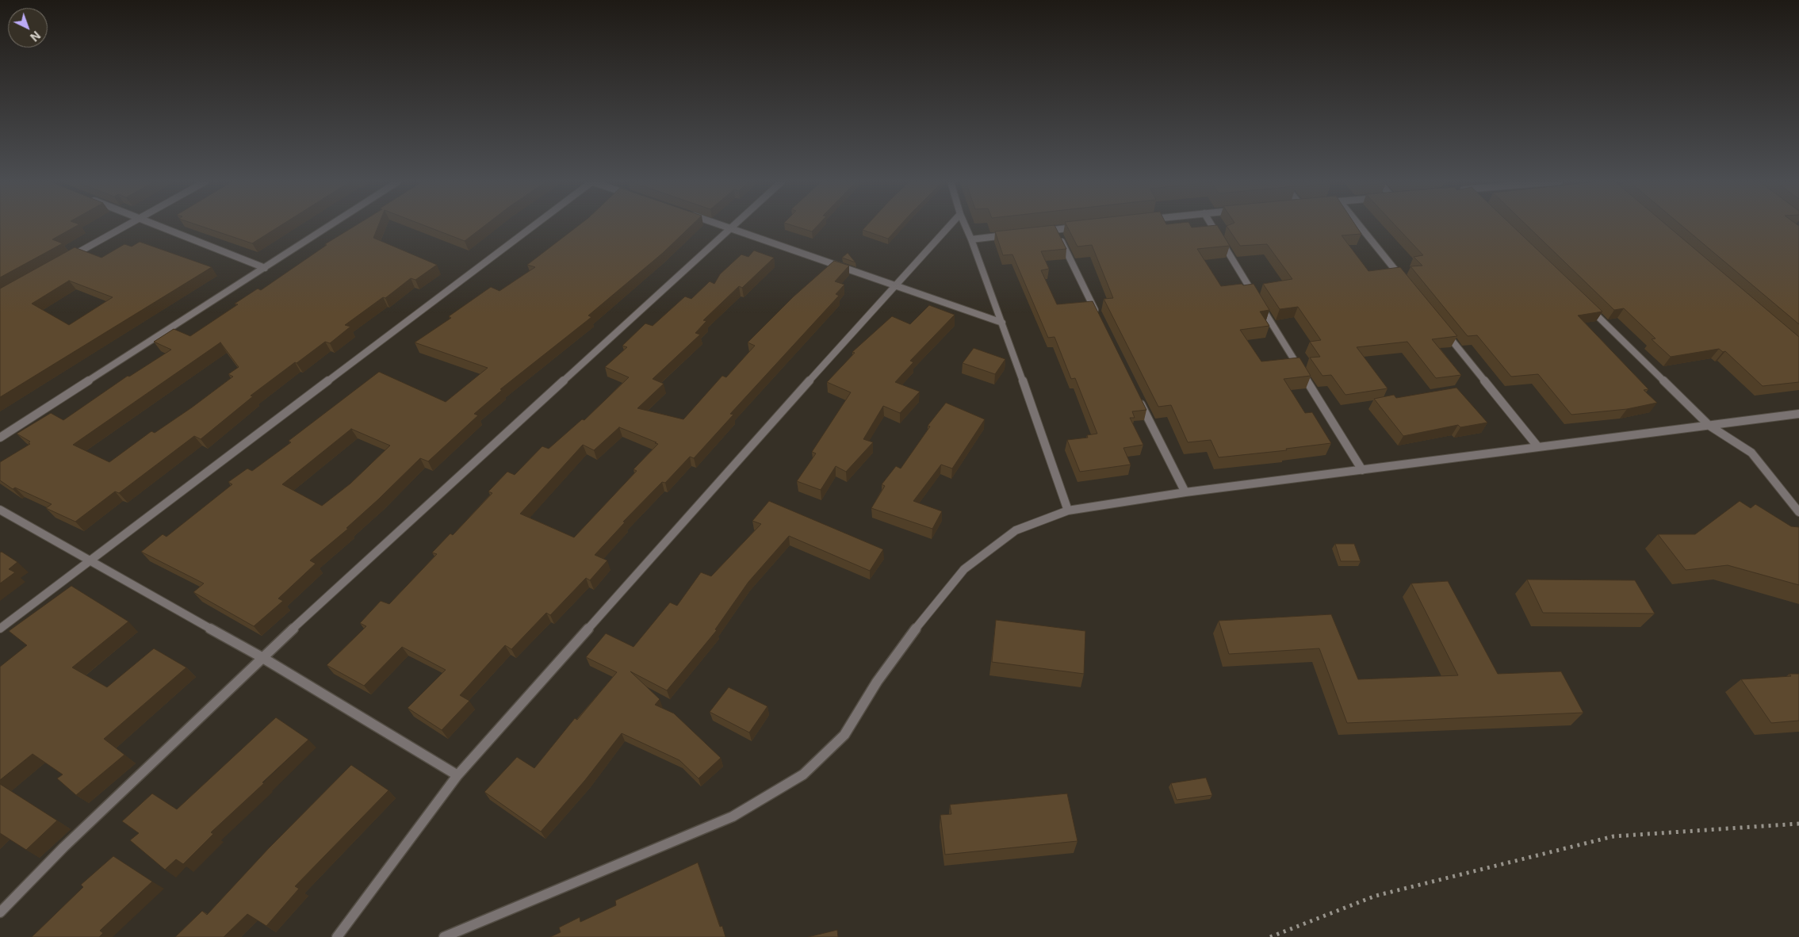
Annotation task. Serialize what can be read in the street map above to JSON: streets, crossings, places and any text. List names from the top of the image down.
{
  "north": "bottom right"
}
